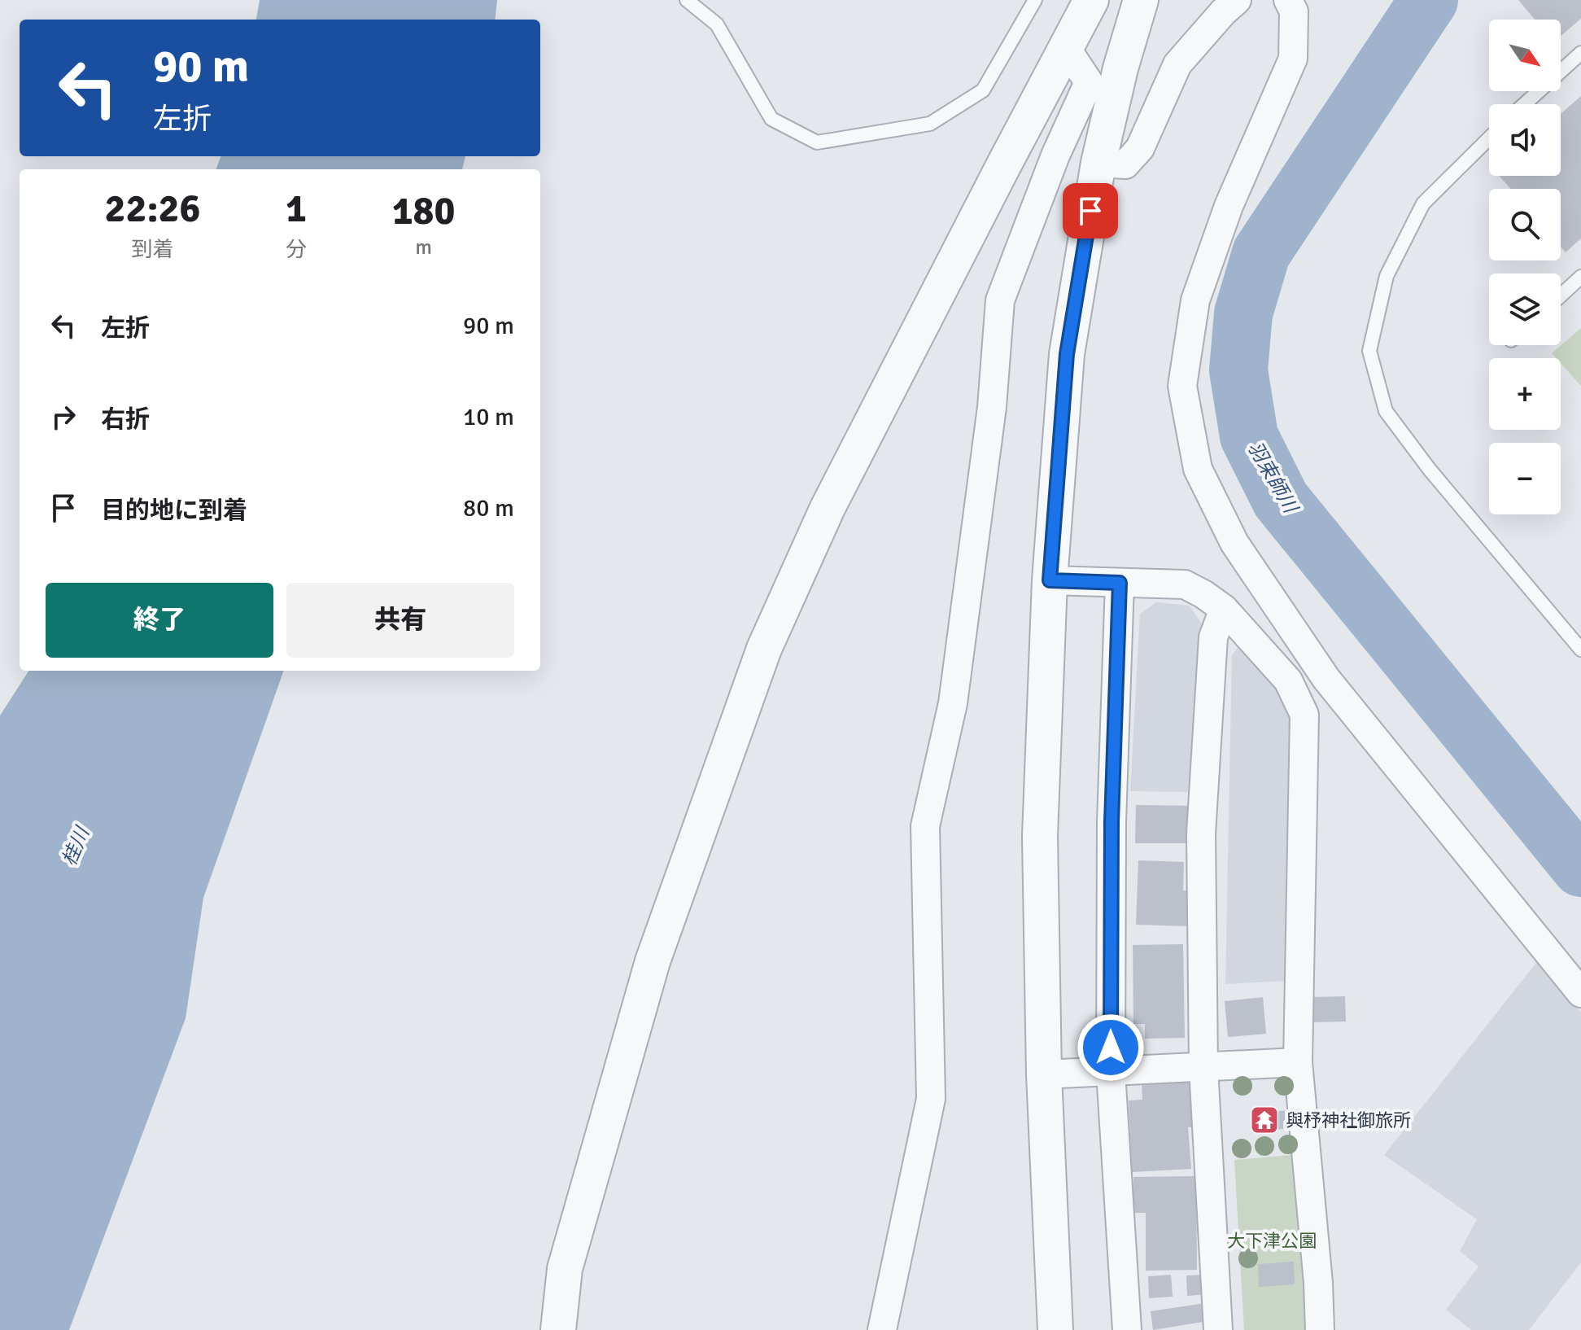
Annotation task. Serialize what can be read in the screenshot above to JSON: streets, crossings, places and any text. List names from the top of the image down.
{
  "water": ["羽束師川", "桂川"],
  "parks": ["大下津公園"],
  "places": {
    "temple": ["與杼神社御旅所"]
  },
  "north": "bottom right",
  "page": {
    "map_buttons": ["+", "−"],
    "turn": ["90 m", "左折"],
    "eta": [
      "22:26",
      "到着",
      "1",
      "分",
      "180",
      "m"
    ],
    "list": [
      {
        "name": "左折",
        "value": "90 m"
      },
      {
        "name": "右折",
        "value": "10 m"
      },
      {
        "name": "目的地に到着",
        "value": "80 m"
      }
    ],
    "buttons": ["終了", "共有"]
  }
}
